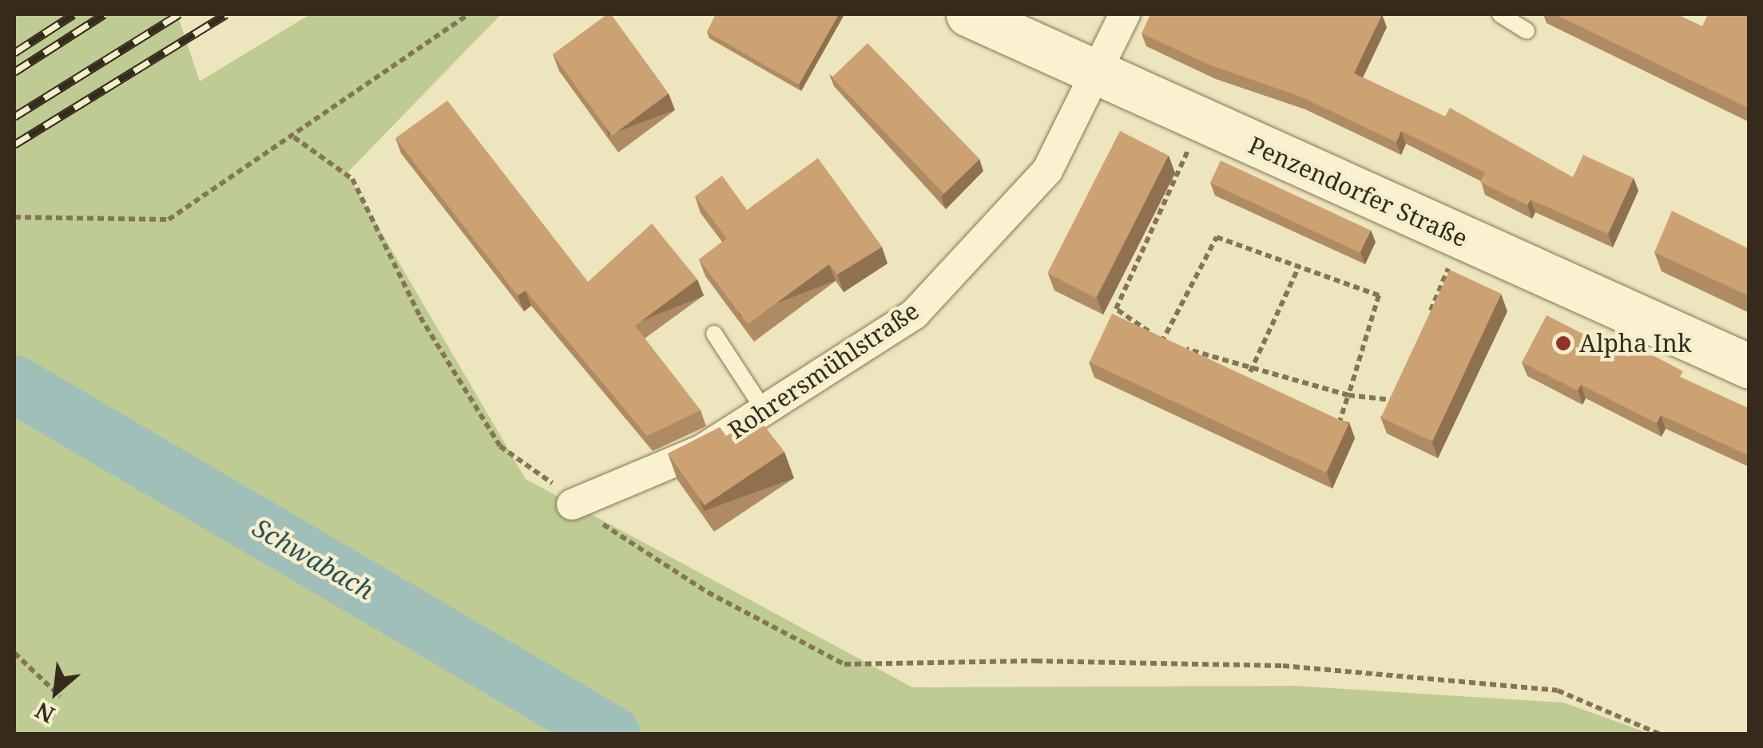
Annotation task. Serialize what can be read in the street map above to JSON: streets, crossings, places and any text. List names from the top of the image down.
{
  "streets": {
    "main road": ["Penzendorfer Straße"],
    "street": ["Rohrersmühlstraße"]
  },
  "crossings": [
    ["Penzendorfer Straße", "Rohrersmühlstraße"]
  ],
  "water": ["Schwabach"],
  "places": ["Alpha Ink"],
  "north": "bottom left"
}
